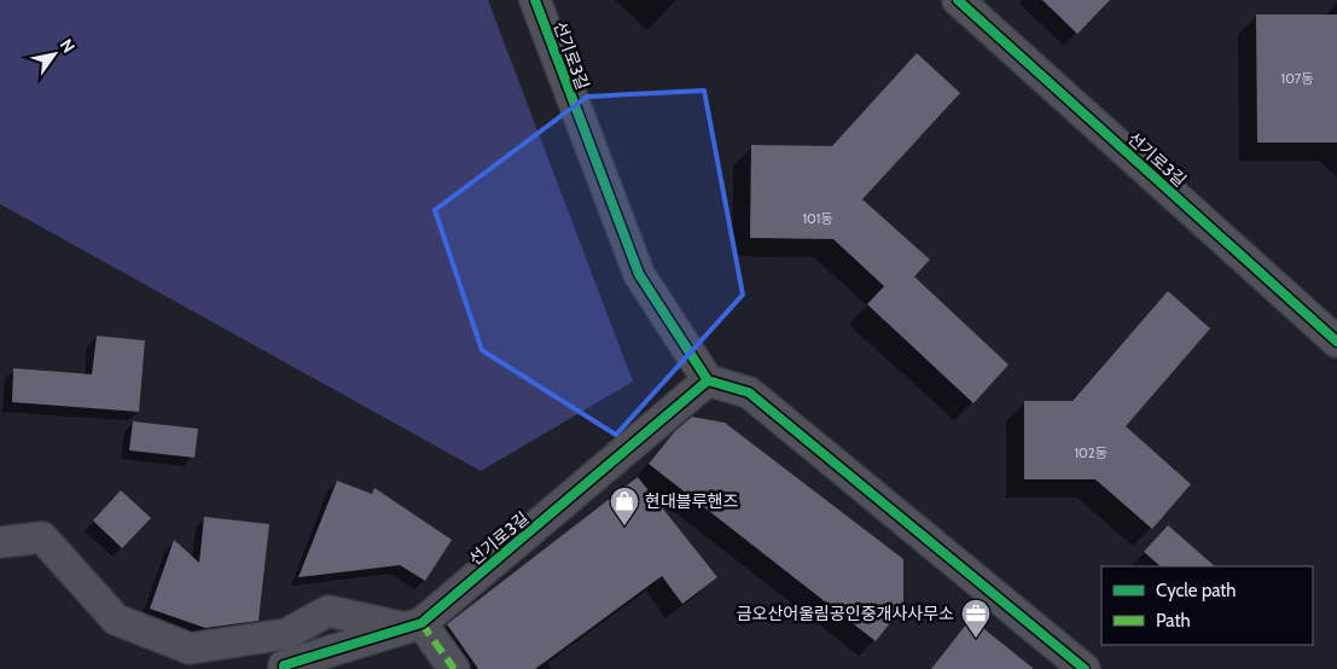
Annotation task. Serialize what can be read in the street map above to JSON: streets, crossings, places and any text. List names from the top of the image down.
{
  "streets": {
    "street": ["선기로3길"]
  },
  "places": {
    "shop": ["현대블루핸즈"],
    "office": ["금오산어울림공인중개사사무소"]
  },
  "house_numbers": ["107동", "101동", "102동"],
  "legend": ["Cycle path", "Path"],
  "north": "top right"
}
